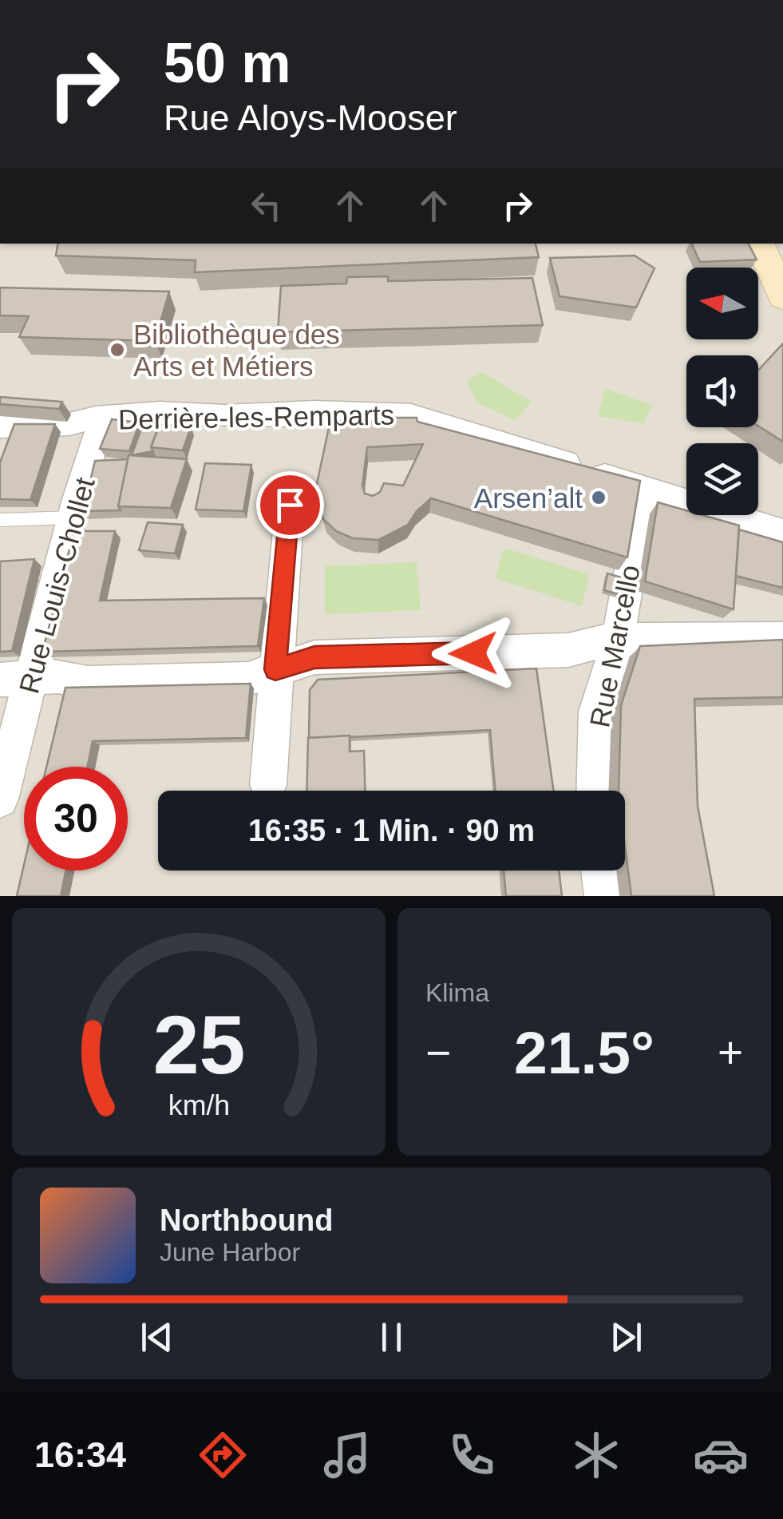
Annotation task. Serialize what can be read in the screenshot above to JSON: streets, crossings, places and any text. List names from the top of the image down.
{
  "streets": {
    "street": ["Derrière-les-Remparts", "Rue Louis-Chollet", "Rue Marcello"]
  },
  "crossings": [
    ["Derrière-les-Remparts", "Rue Louis-Chollet"],
    ["Derrière-les-Remparts", "Rue Marcello"]
  ],
  "places": ["Bibliothèque des Arts et Métiers", "Arsen’alt"],
  "north": "left",
  "page": {
    "turn": ["50 m", "Rue Aloys-Mooser"],
    "limit": "30",
    "trip": "16:35 · 1 Min. · 90 m",
    "tile": "Klima",
    "heat": ["−", "21.5°", "+"],
    "song": ["Northbound", "June Harbor"],
    "tabs": "16:34",
    "gauge": ["25", "km/h"]
  }
}
